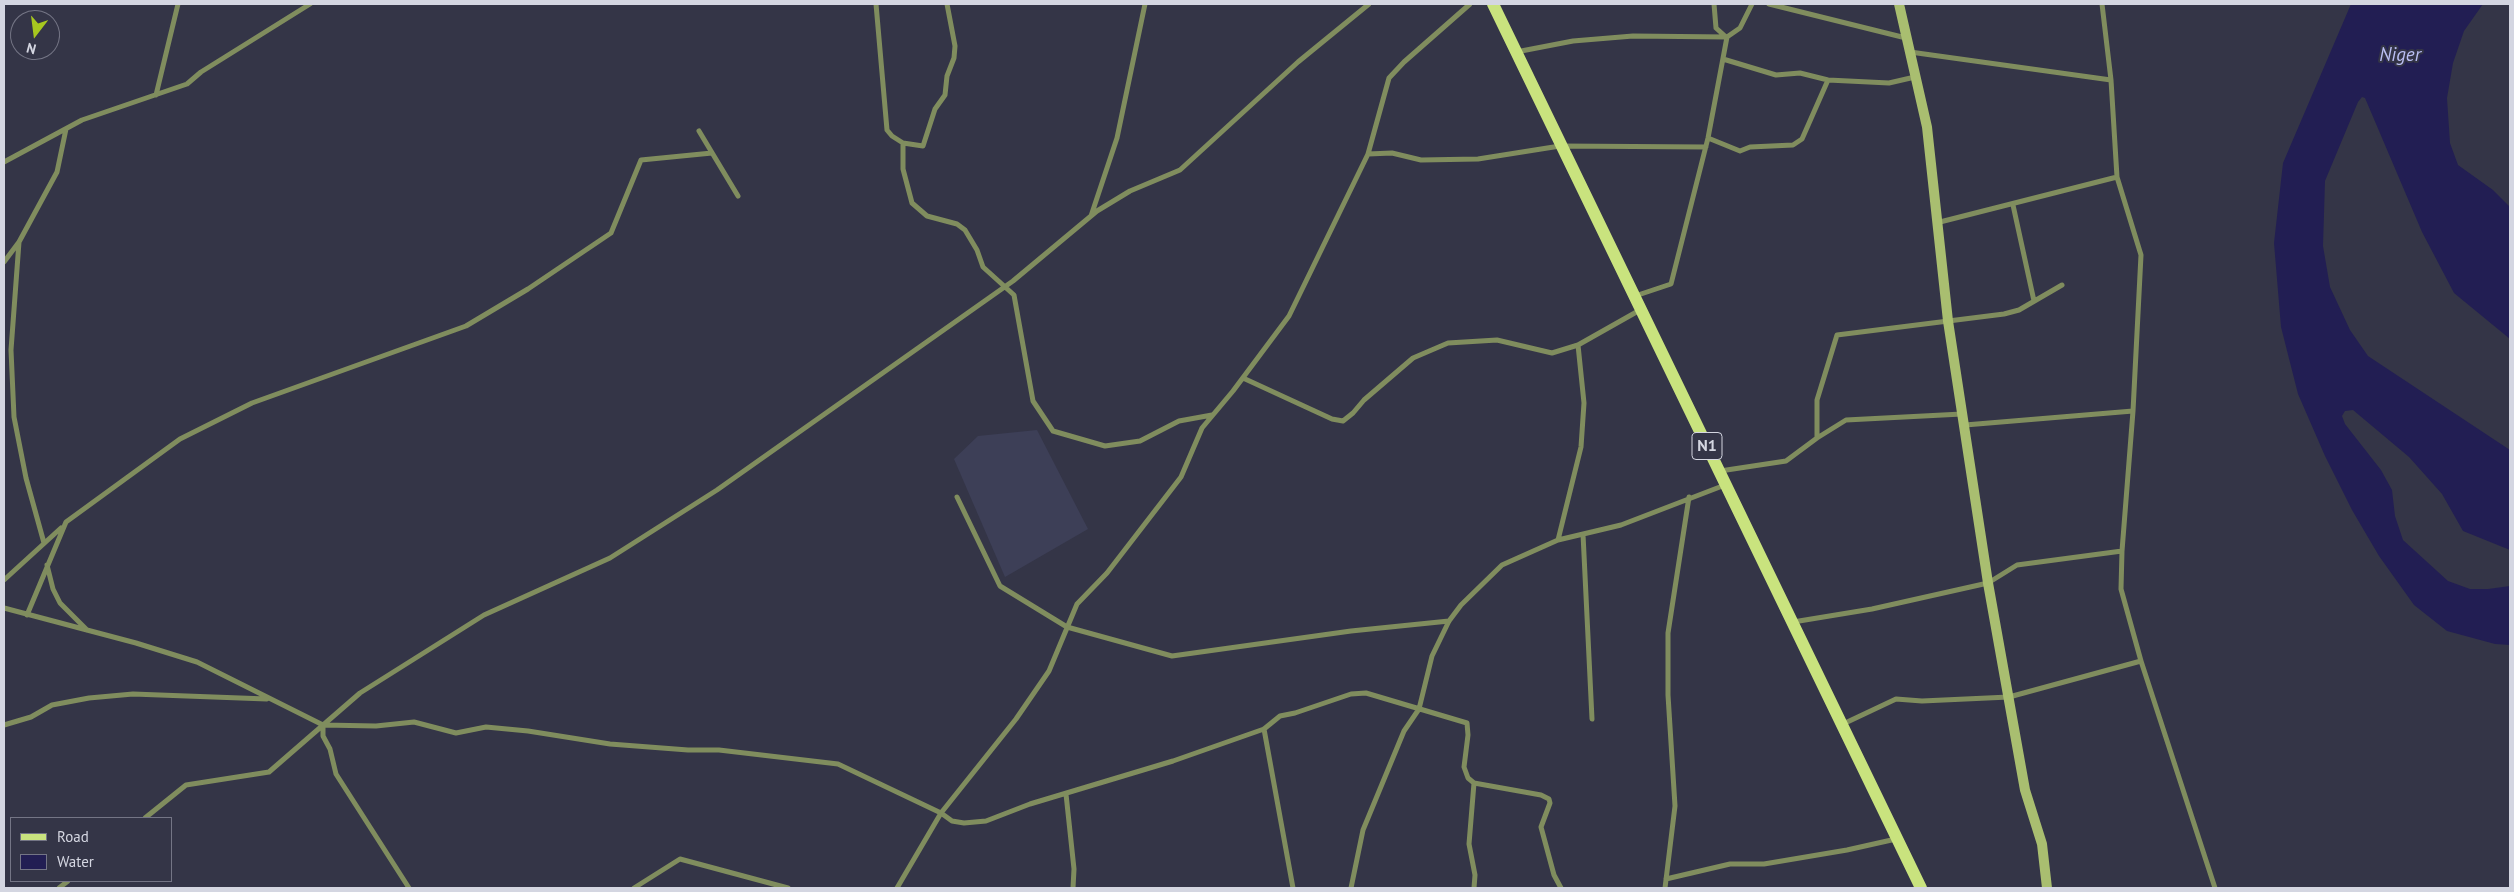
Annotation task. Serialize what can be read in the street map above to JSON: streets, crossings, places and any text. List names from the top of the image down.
{
  "streets": {
    "main road": ["N1"]
  },
  "water": ["Niger"],
  "legend": ["Road", "Water"],
  "north": "bottom"
}
